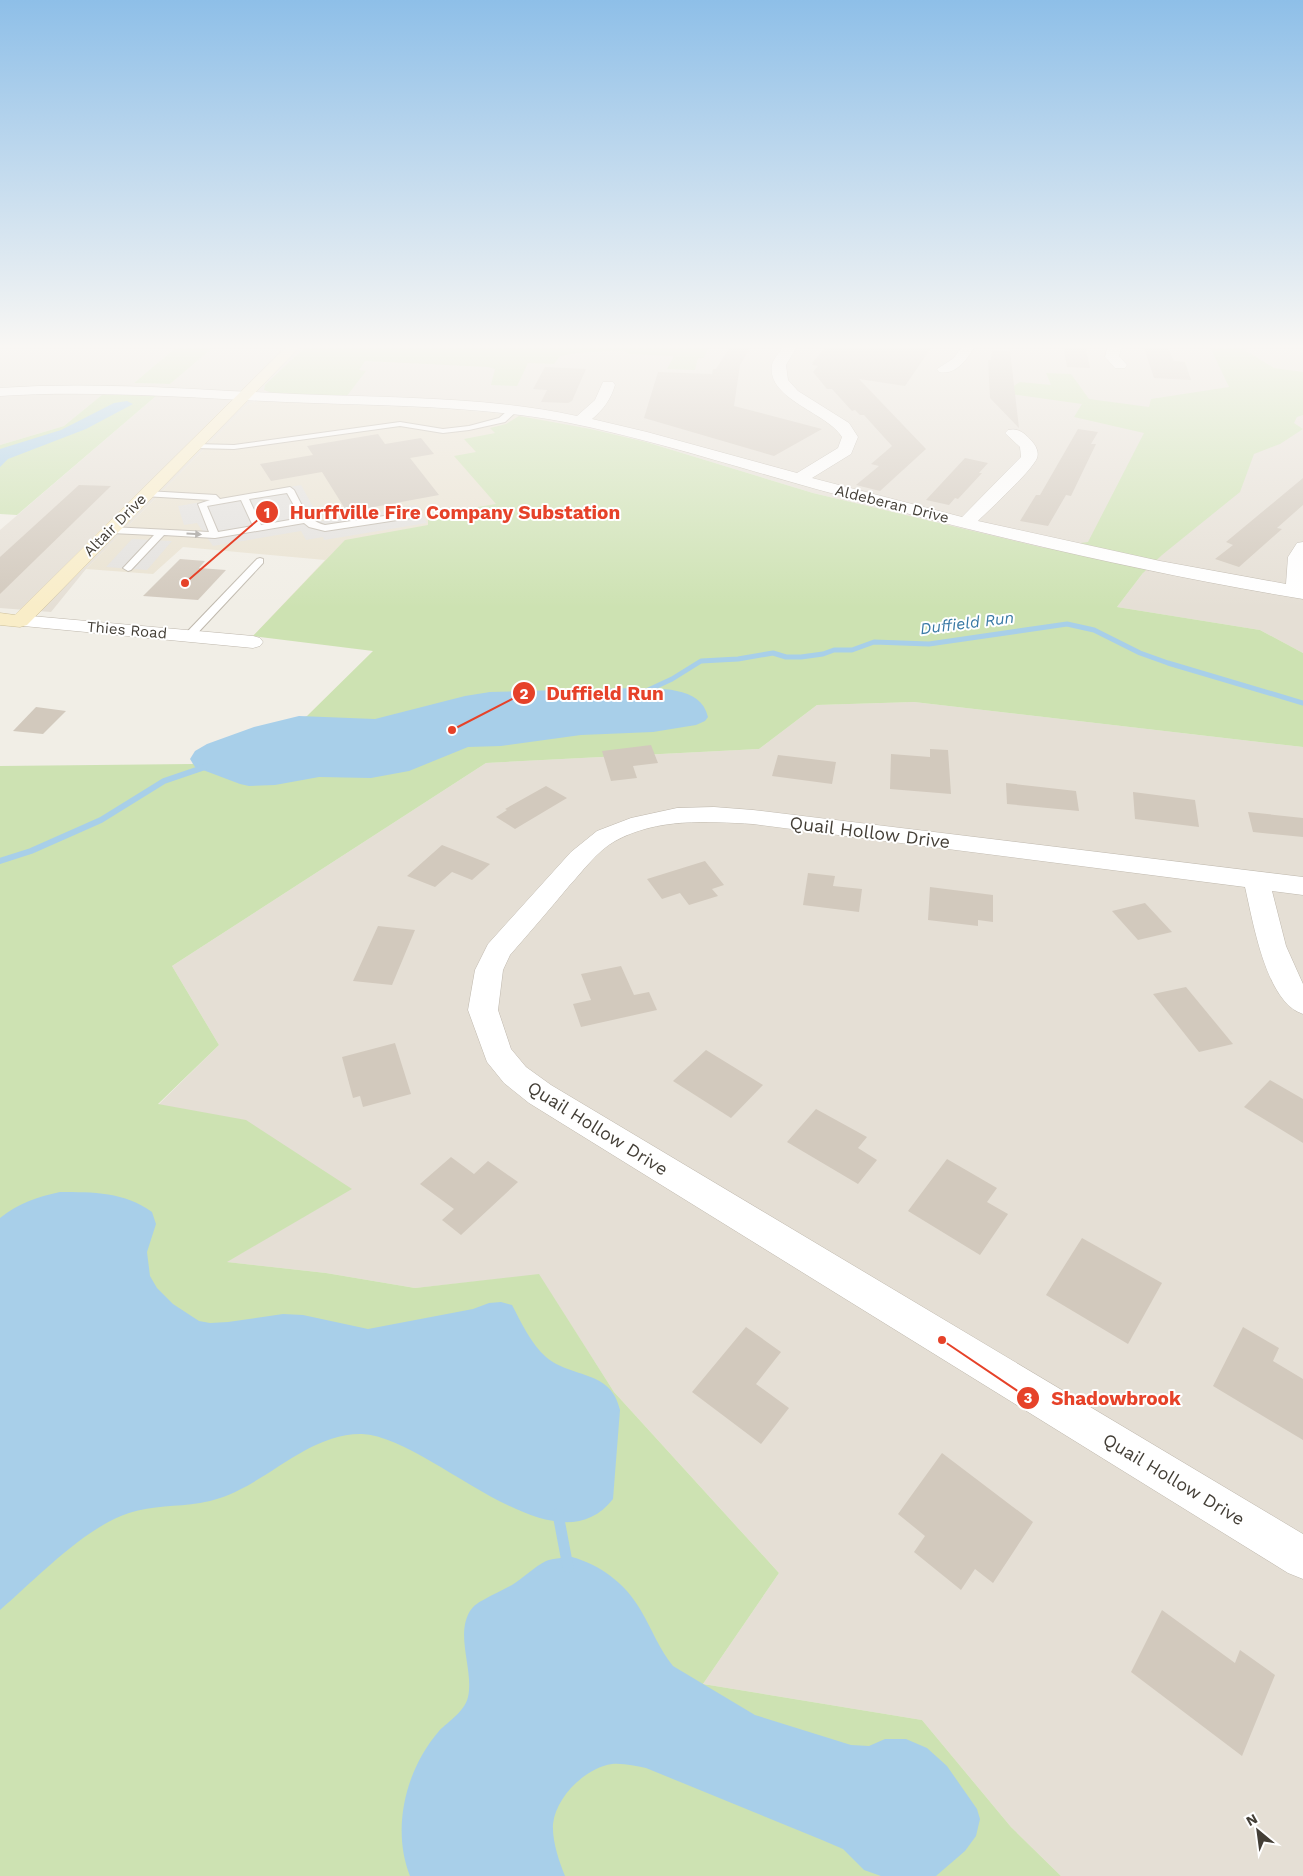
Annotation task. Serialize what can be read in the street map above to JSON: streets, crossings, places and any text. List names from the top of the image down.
{
  "streets": {
    "street": [
      "Aldeberan Drive",
      "Altair Drive",
      "Thies Road",
      "Quail Hollow Drive"
    ]
  },
  "crossings": [
    ["Altair Drive", "Thies Road"]
  ],
  "water": ["Duffield Run"],
  "places": ["Hurffville Fire Company Substation", "Duffield Run", "Shadowbrook"],
  "north": "top left"
}
